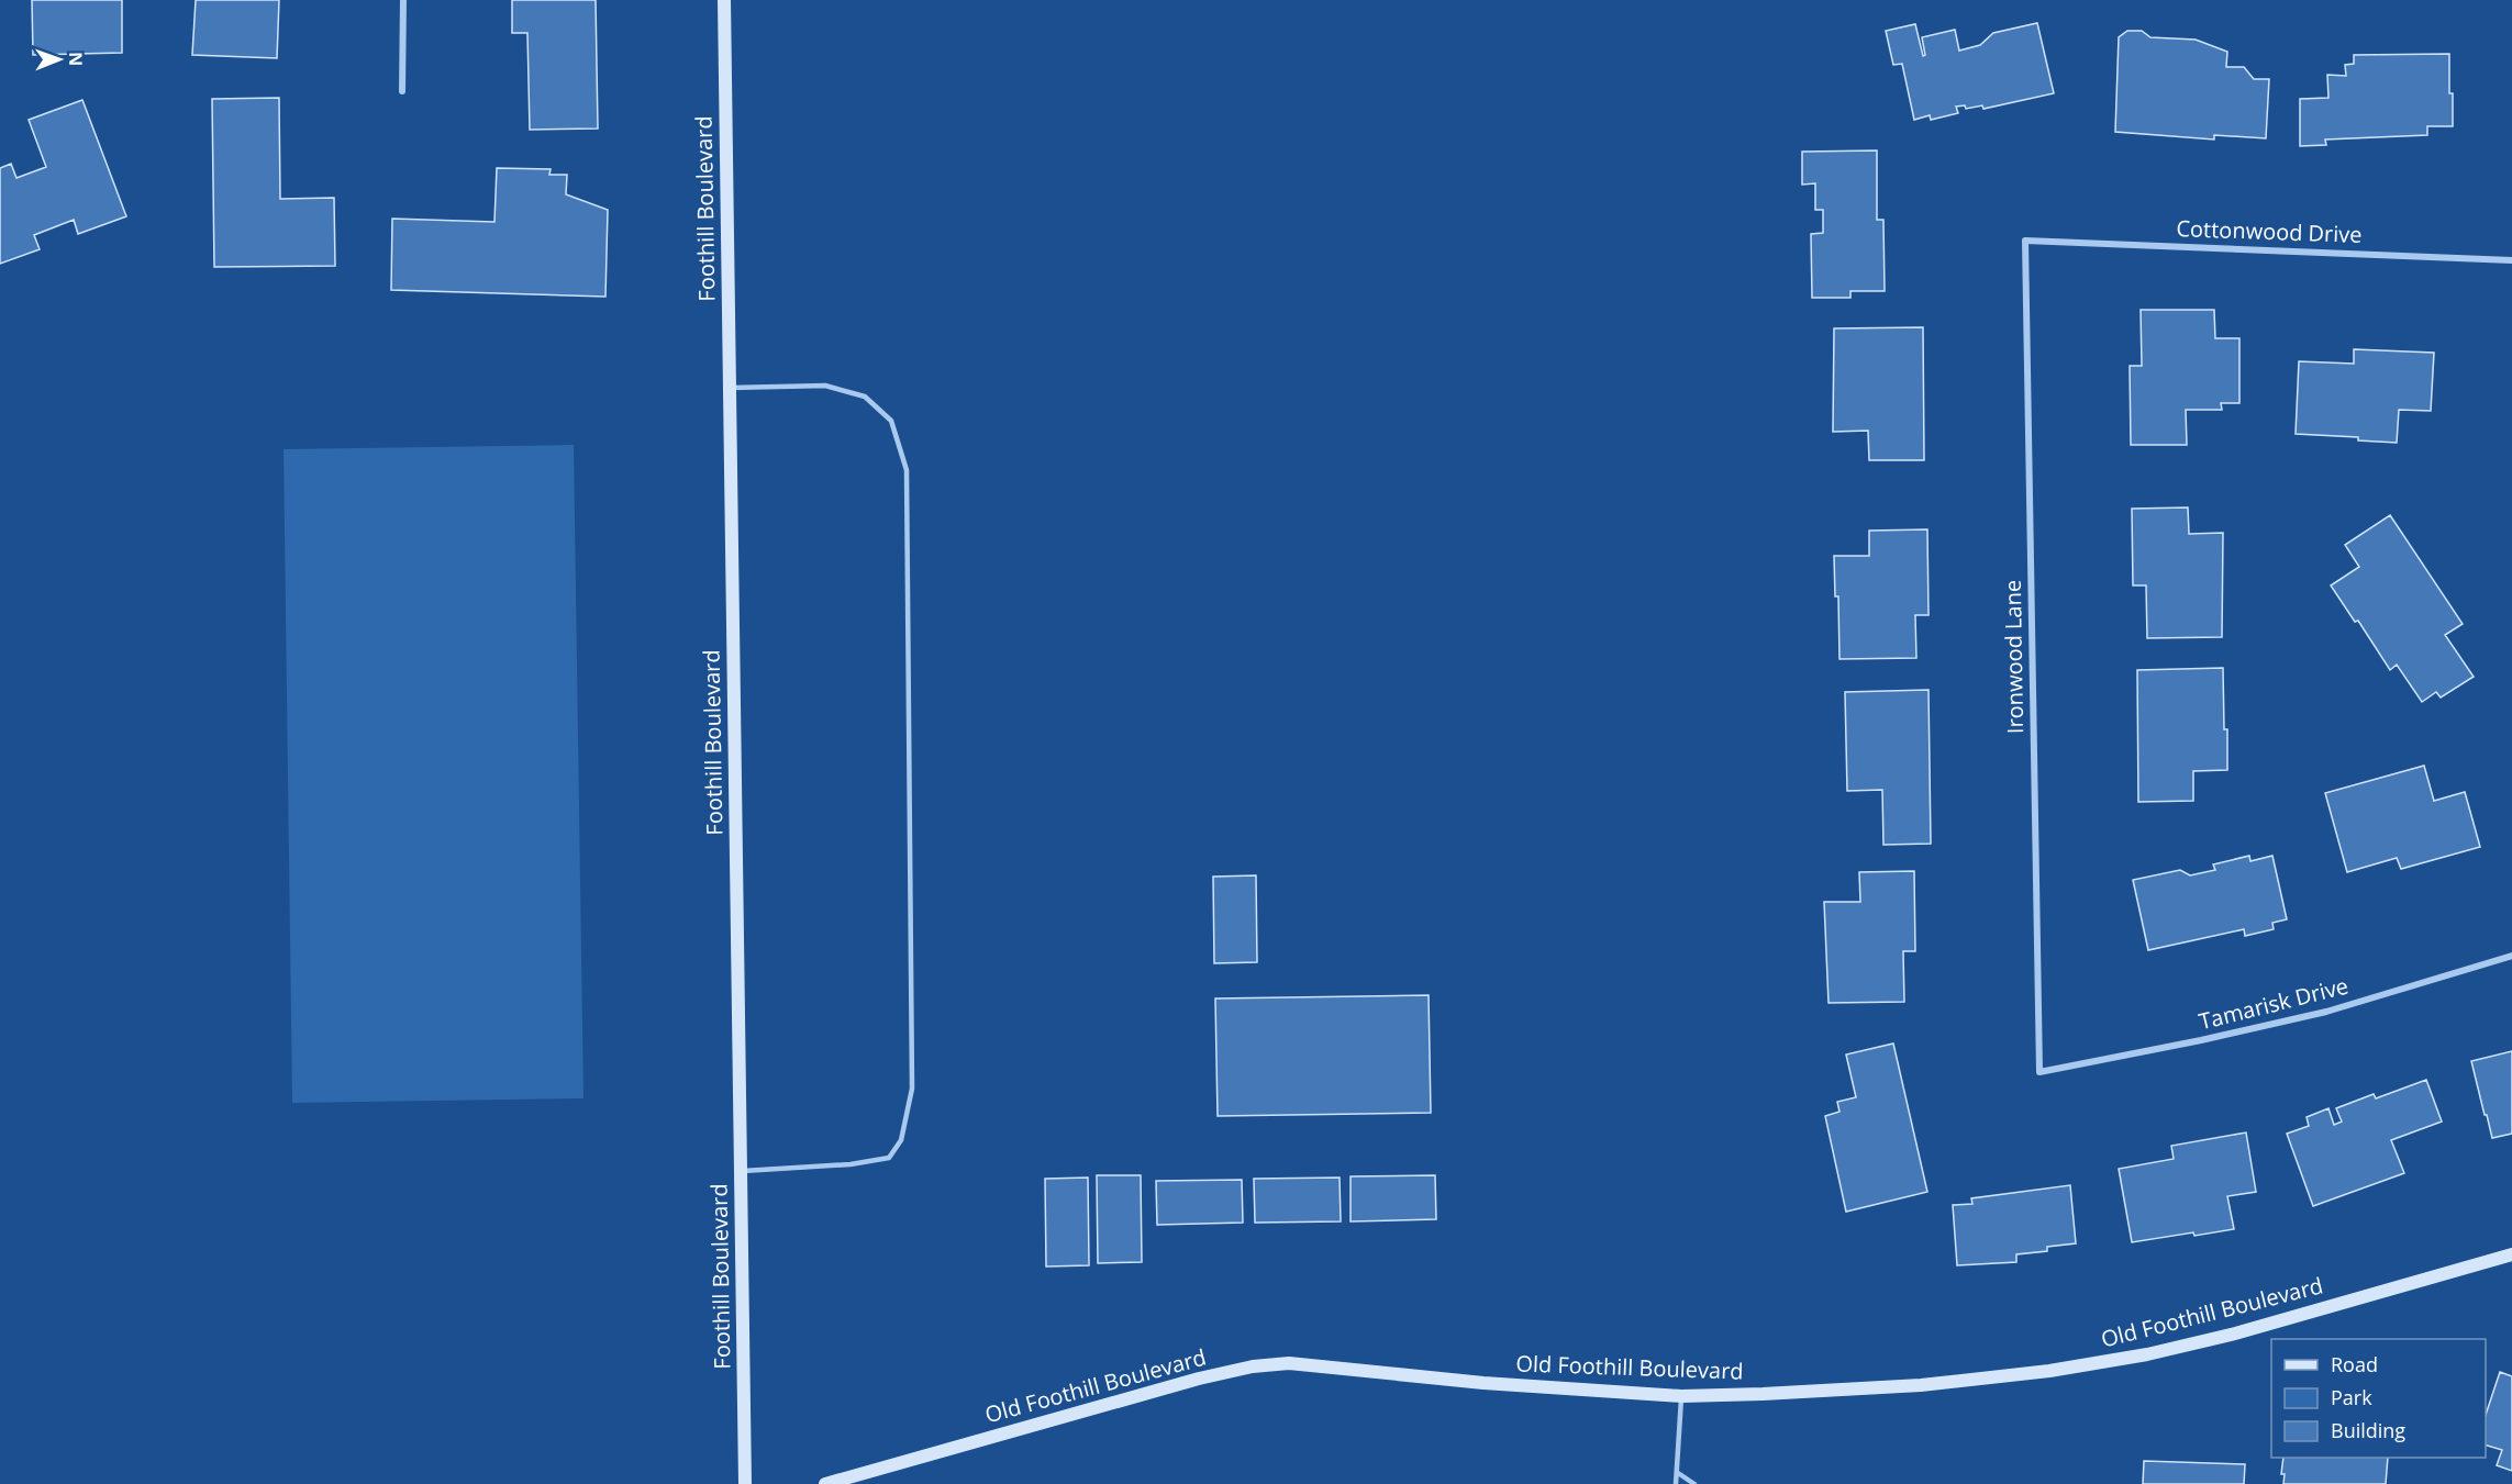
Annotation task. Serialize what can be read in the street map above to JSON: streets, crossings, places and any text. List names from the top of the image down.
{
  "streets": {
    "street": [
      "Foothill Boulevard",
      "Cottonwood Drive",
      "Ironwood Lane",
      "Tamarisk Drive",
      "Old Foothill Boulevard"
    ]
  },
  "crossings": [
    ["Cottonwood Drive", "Ironwood Lane"],
    ["Ironwood Lane", "Tamarisk Drive"]
  ],
  "legend": ["Road", "Park", "Building"],
  "north": "right"
}
